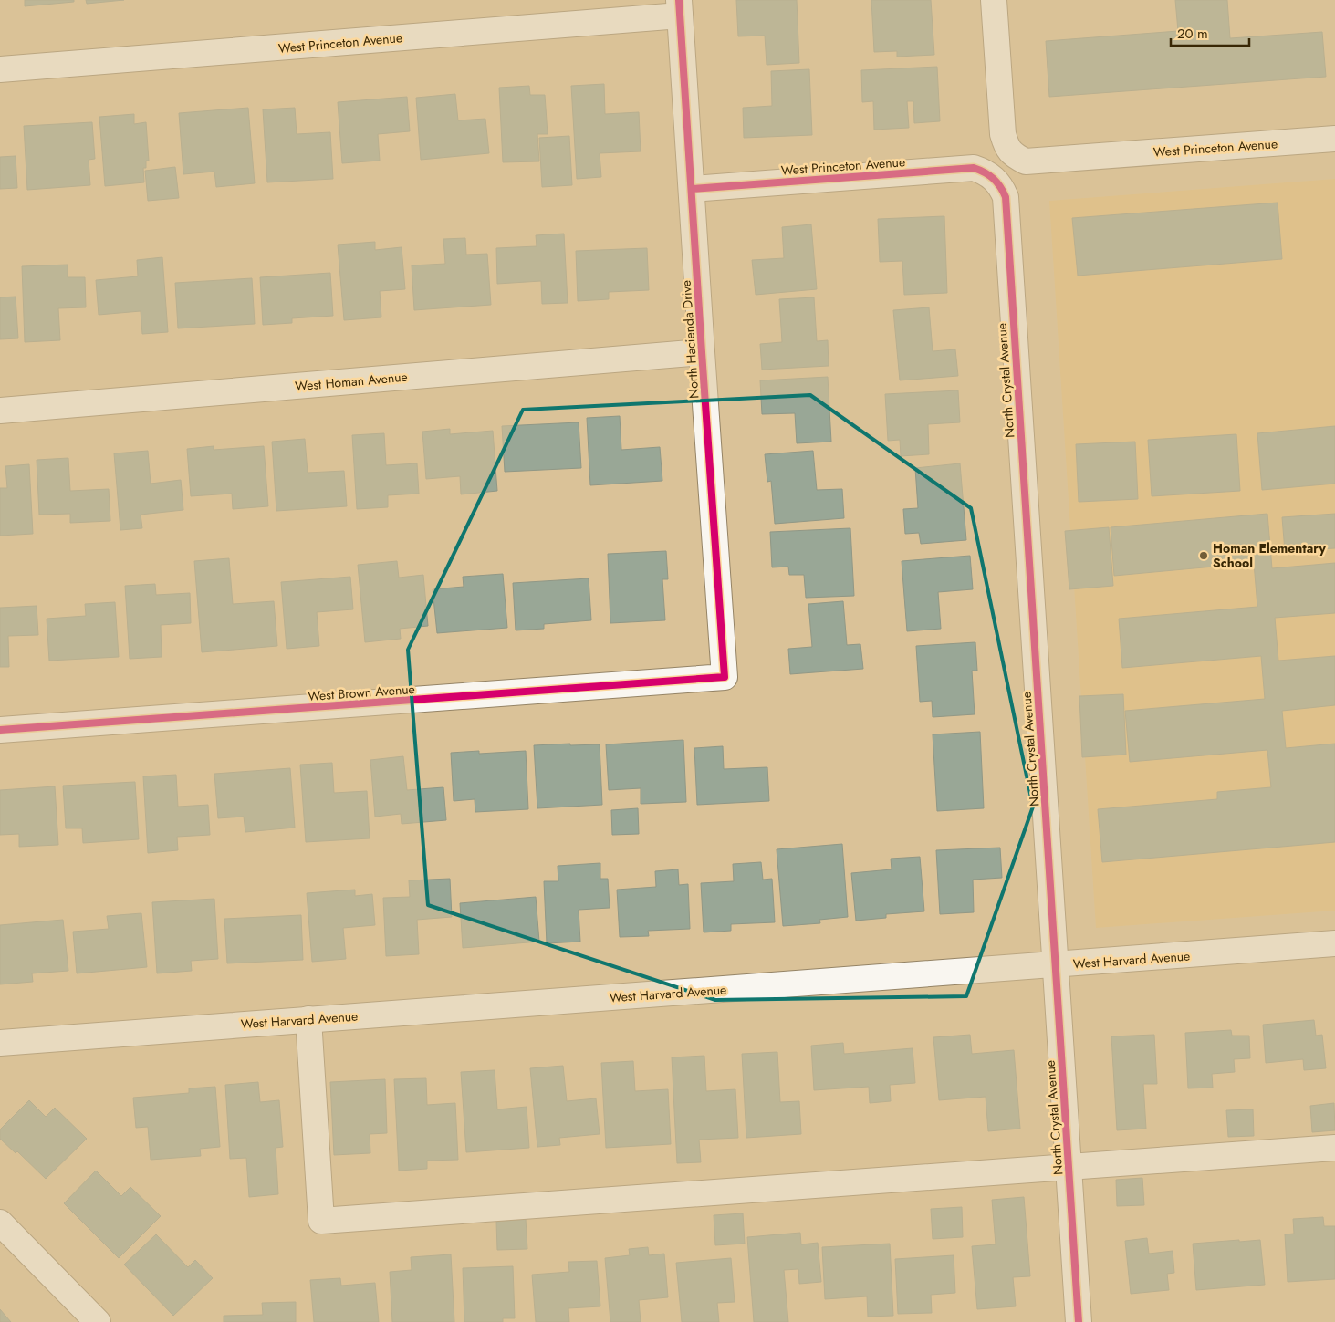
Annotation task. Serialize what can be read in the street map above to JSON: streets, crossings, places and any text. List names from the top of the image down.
{
  "streets": {
    "street": [
      "West Princeton Avenue",
      "North Hacienda Drive",
      "North Crystal Avenue",
      "West Homan Avenue",
      "West Brown Avenue",
      "West Harvard Avenue"
    ]
  },
  "crossings": [
    ["West Princeton Avenue", "North Hacienda Drive"],
    ["West Princeton Avenue", "North Crystal Avenue"],
    ["North Hacienda Drive", "West Homan Avenue"],
    ["North Hacienda Drive", "West Brown Avenue"],
    ["North Crystal Avenue", "West Harvard Avenue"]
  ],
  "places": ["Homan Elementary School"],
  "scale_bar": "20 m"
}
